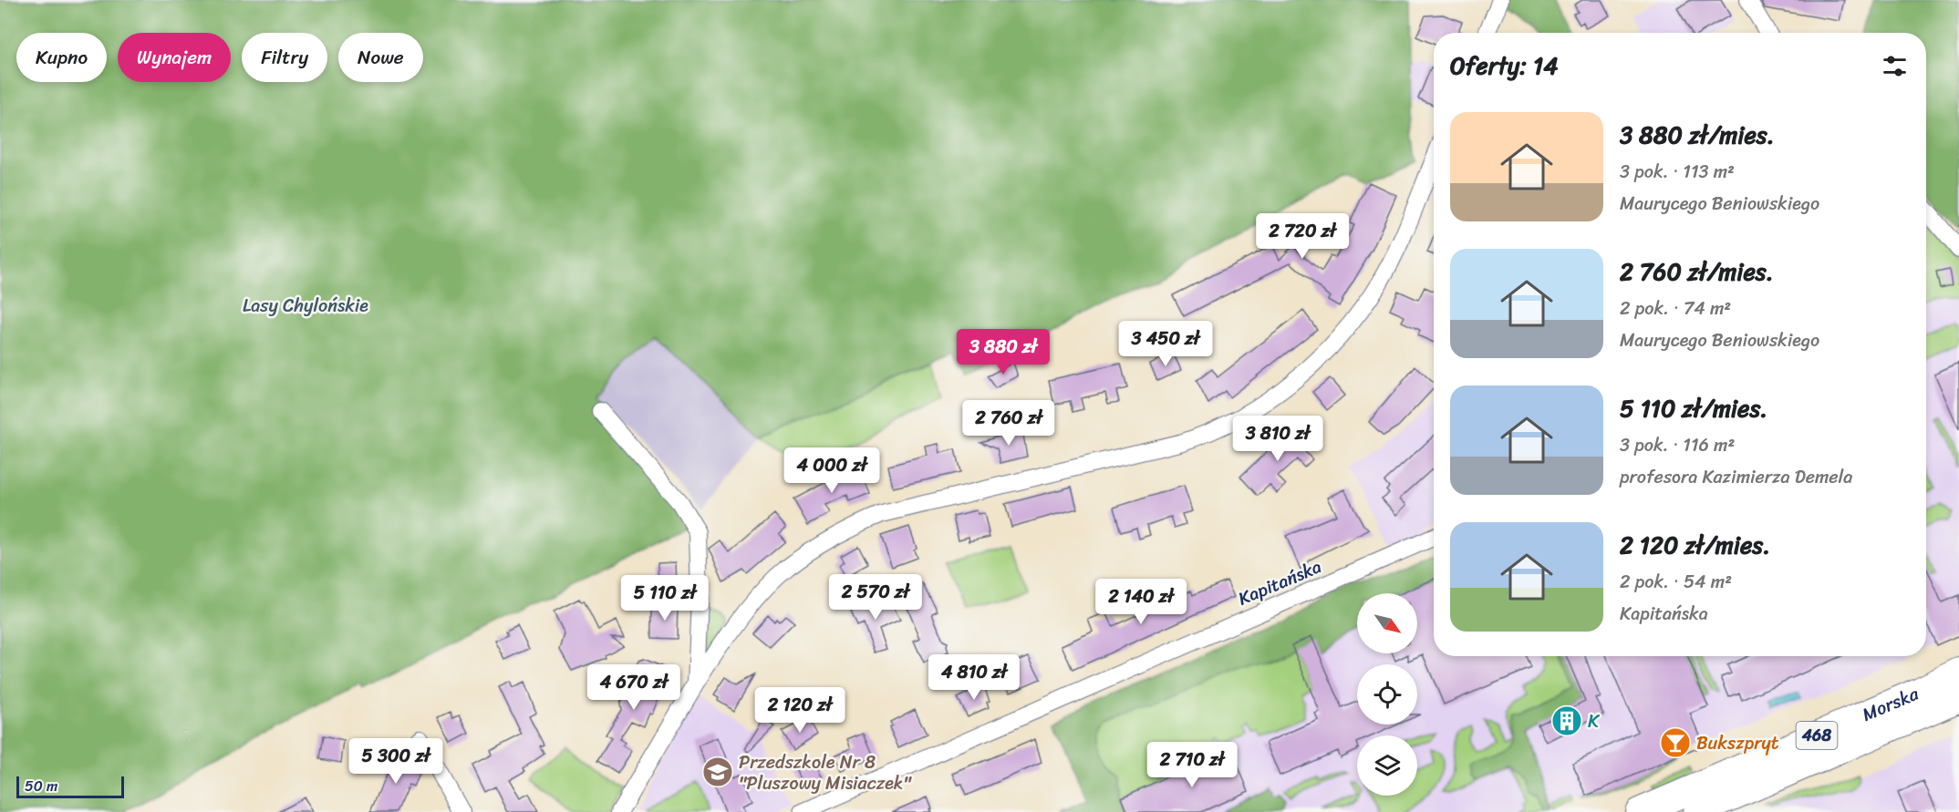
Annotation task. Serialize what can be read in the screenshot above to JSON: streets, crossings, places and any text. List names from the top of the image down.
{
  "streets": {
    "main road": ["Morska", "468"],
    "street": ["Kapitańska"]
  },
  "parks": ["Lasy Chylońskie"],
  "places": {
    "building": ["K"],
    "bar": ["Bukszpryt"],
    "school or university": ["Przedszkole Nr 8 \"Pluszowy Misiaczek\""]
  },
  "scale_bar": "50 m",
  "north": "bottom right",
  "page": {
    "chip": [
      "Kupno",
      "Wynajem",
      "Filtry",
      "Nowe"
    ],
    "heading": "Oferty: 14",
    "list": [
      {
        "name": "3 880 zł/mies.",
        "note": "3 pok. · 113 m² · Maurycego Beniowskiego"
      },
      {
        "name": "2 760 zł/mies.",
        "note": "2 pok. · 74 m² · Maurycego Beniowskiego"
      },
      {
        "name": "5 110 zł/mies.",
        "note": "3 pok. · 116 m² · profesora Kazimierza Demela"
      },
      {
        "name": "2 120 zł/mies.",
        "note": "2 pok. · 54 m² · Kapitańska"
      }
    ],
    "price": [
      "2 720 zł",
      "3 450 zł",
      "3 880 zł",
      "2 760 zł",
      "3 810 zł",
      "4 000 zł",
      "2 570 zł",
      "5 110 zł",
      "2 140 zł",
      "4 810 zł",
      "4 670 zł",
      "2 120 zł",
      "5 300 zł",
      "2 710 zł"
    ],
    "scale": "50 m"
  }
}
